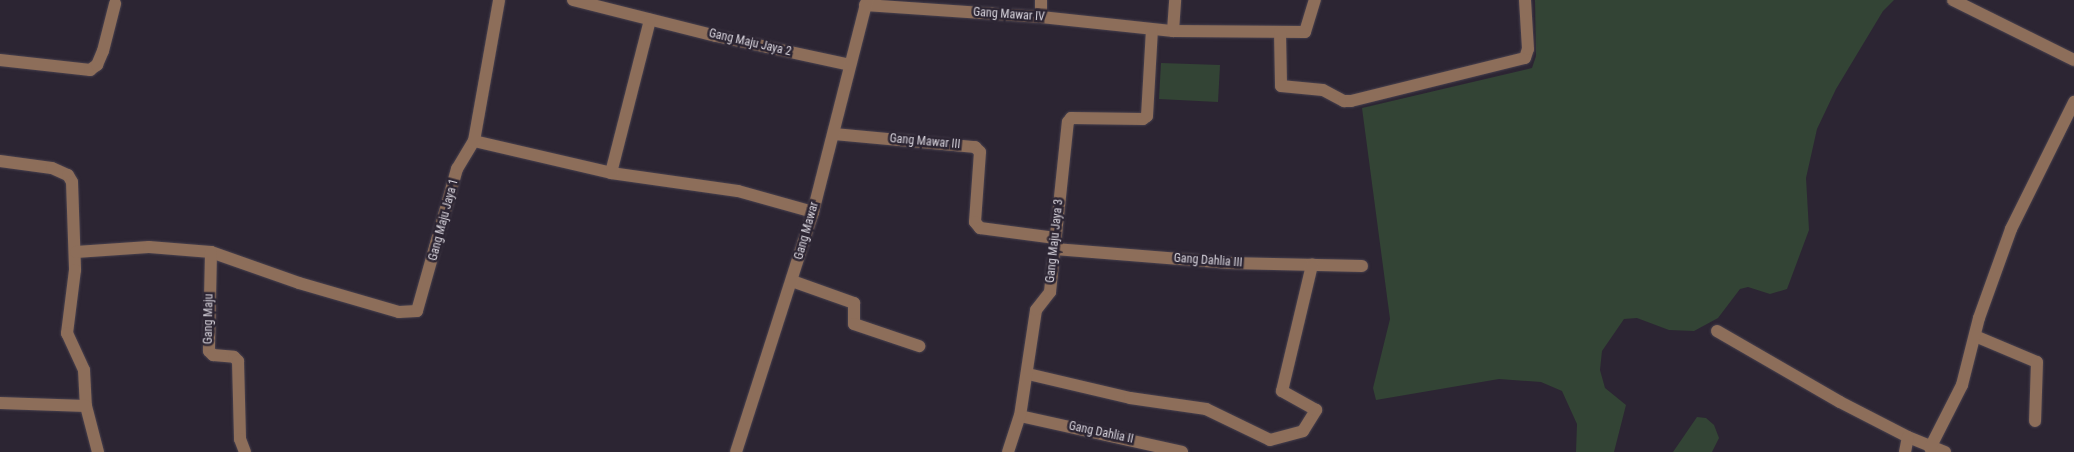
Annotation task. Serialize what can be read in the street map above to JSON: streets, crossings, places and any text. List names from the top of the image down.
{
  "streets": {
    "street": [
      "Gang Mawar IV",
      "Gang Maju Jaya 2",
      "Gang Mawar III",
      "Gang Maju Jaya 1",
      "Gang Mawar",
      "Gang Maju Jaya 3",
      "Gang Dahlia III",
      "Gang Maju",
      "Gang Dahlia II"
    ]
  },
  "crossings": [
    ["Gang Mawar IV", "Gang Mawar"],
    ["Gang Mawar IV", "Gang Maju Jaya 3"],
    ["Gang Maju Jaya 2", "Gang Mawar"],
    ["Gang Mawar III", "Gang Mawar"],
    ["Gang Mawar III", "Gang Maju Jaya 3"],
    ["Gang Mawar III", "Gang Dahlia III"],
    ["Gang Maju Jaya 1", "Gang Maju"],
    ["Gang Maju Jaya 3", "Gang Dahlia III"],
    ["Gang Maju Jaya 3", "Gang Dahlia II"]
  ]
}
